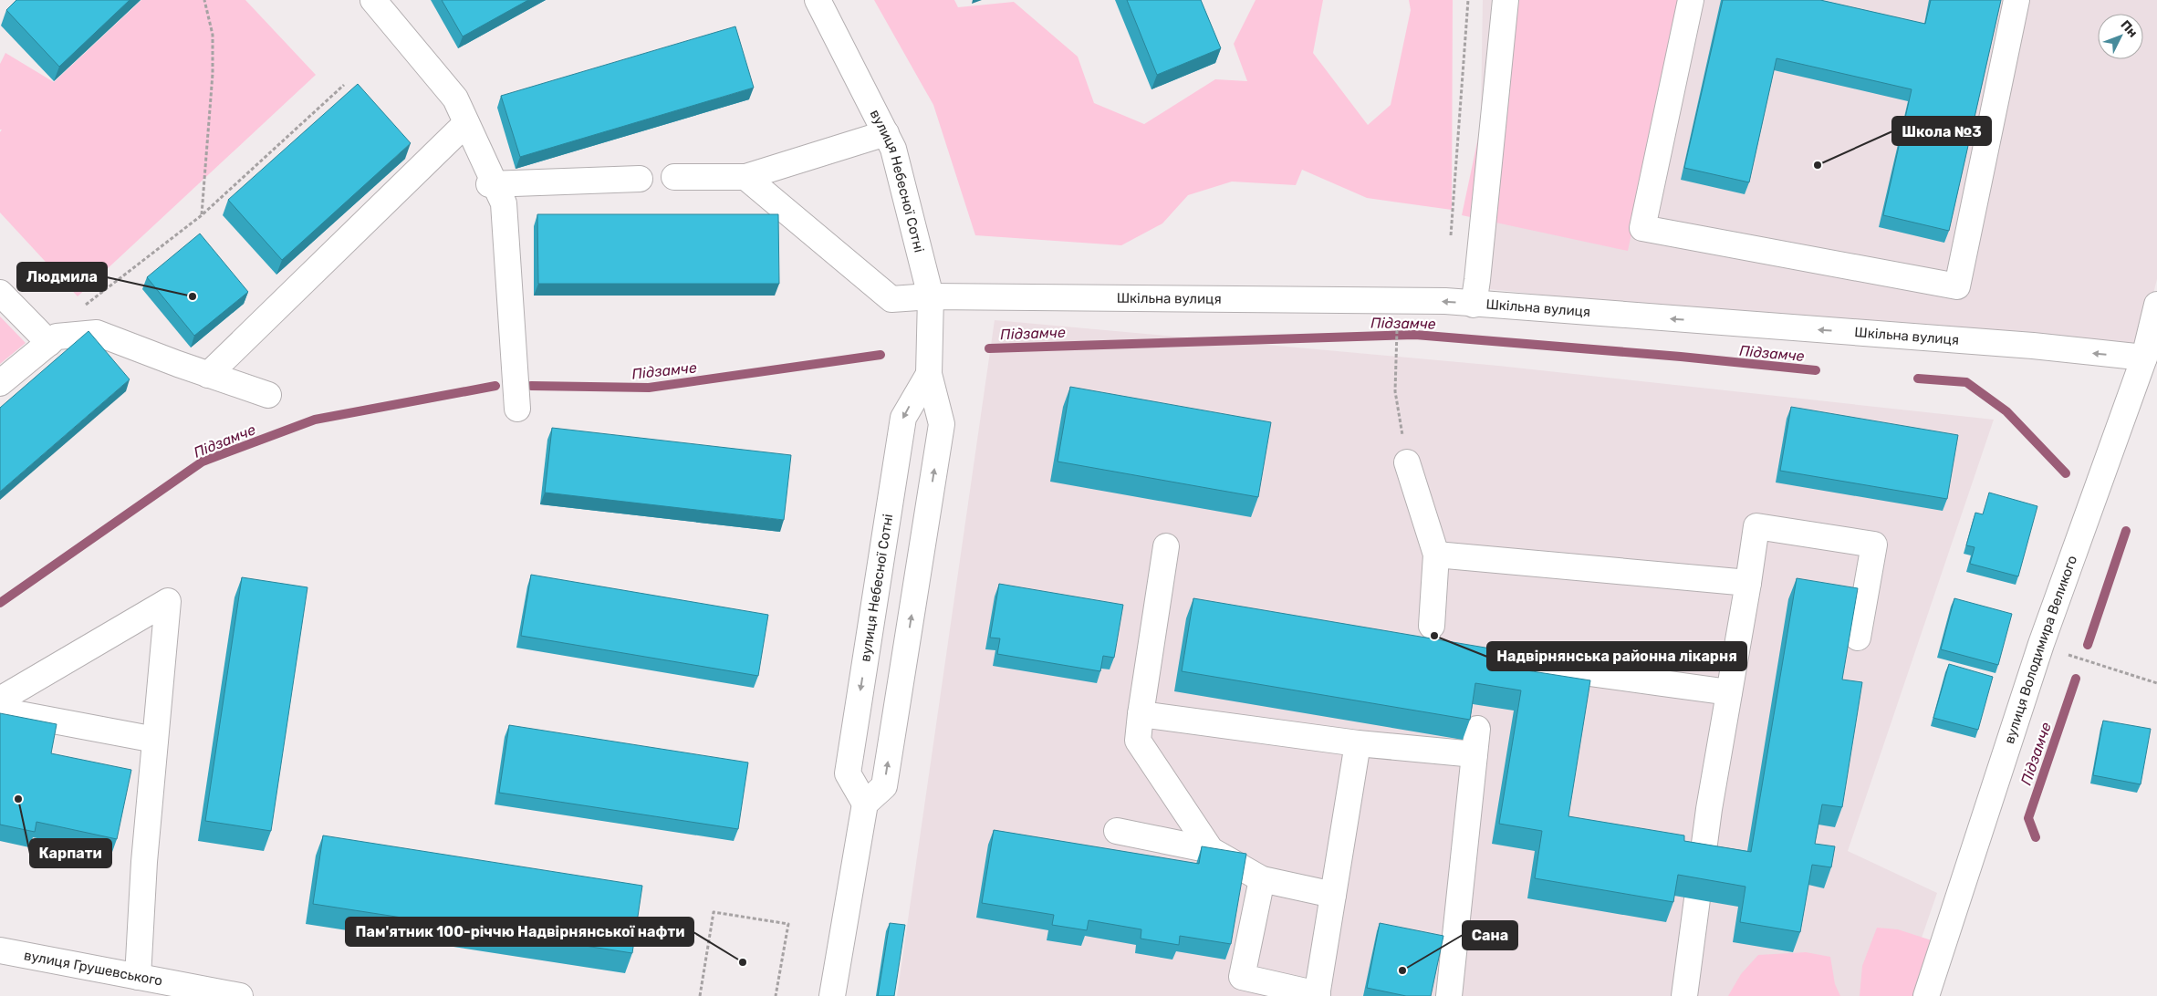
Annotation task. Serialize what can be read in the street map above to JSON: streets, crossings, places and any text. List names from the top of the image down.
{
  "streets": {
    "street": [
      "вулиця Небесної Сотні",
      "Шкільна вулиця",
      "вулиця Володимира Великого",
      "вулиця Грушевського"
    ]
  },
  "crossings": [
    ["вулиця Небесної Сотні", "Шкільна вулиця"],
    ["Шкільна вулиця", "вулиця Володимира Великого"]
  ],
  "one_way": ["Шкільна вулиця"],
  "water": ["Підзамче"],
  "places": [
    "Школа №3",
    "Людмила",
    "Надвірнянська районна лікарня",
    "Карпати",
    "Пам'ятник 100-річчю Надвірнянської нафти",
    "Сана"
  ],
  "north": "top right"
}
